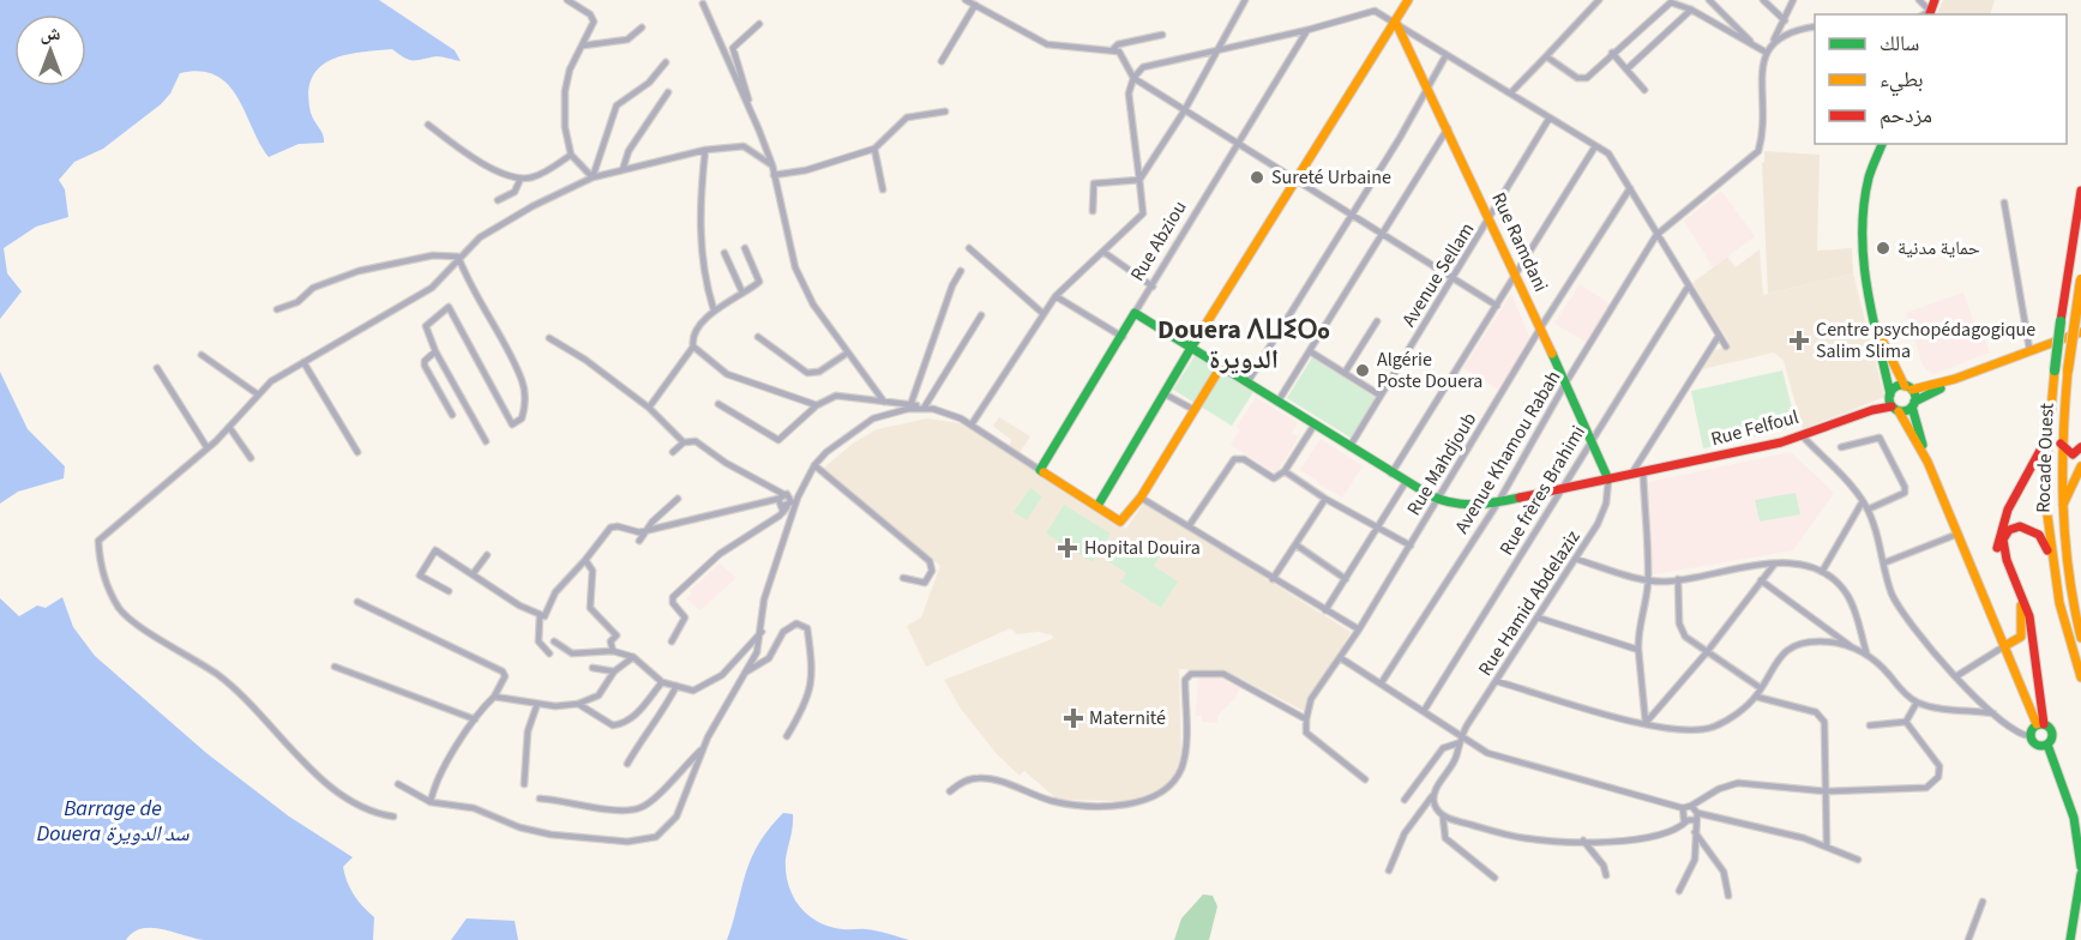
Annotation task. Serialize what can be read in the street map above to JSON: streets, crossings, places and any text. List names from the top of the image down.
{
  "streets": {
    "main road": [
      "Rue Abziou",
      "Rue Ramdani",
      "Rue Felfoul",
      "Rocade Ouest"
    ],
    "street": [
      "Avenue Sellam",
      "Avenue Khamou Rabah",
      "Rue Mahdjoub",
      "Rue frères Brahimi",
      "Rue Hamid Abdelaziz"
    ]
  },
  "crossings": [
    ["Rue Ramdani", "Avenue Sellam"],
    ["Rue Ramdani", "Rue Felfoul"],
    ["Rue Ramdani", "Avenue Khamou Rabah"],
    ["Rue Ramdani", "Rue Mahdjoub"],
    ["Rue Ramdani", "Rue frères Brahimi"],
    ["Rue Ramdani", "Rue Hamid Abdelaziz"],
    ["Rue Felfoul", "Avenue Khamou Rabah"],
    ["Rue Felfoul", "Rue Mahdjoub"],
    ["Rue Felfoul", "Rue frères Brahimi"],
    ["Rue Felfoul", "Rue Hamid Abdelaziz"]
  ],
  "districts": ["Douera ⴷⵡⵉⵔⴰ الدويرة"],
  "water": ["Barrage de Douera سد الدويرة"],
  "places": {
    "other": ["Sureté Urbaine", "حماية مدنية", "Algérie Poste Douera"],
    "health": ["Centre psychopédagogique Salim Slima", "Hopital Douira", "Maternité"]
  },
  "legend": ["سالك", "بطيء", "مزدحم"],
  "north": "top"
}
